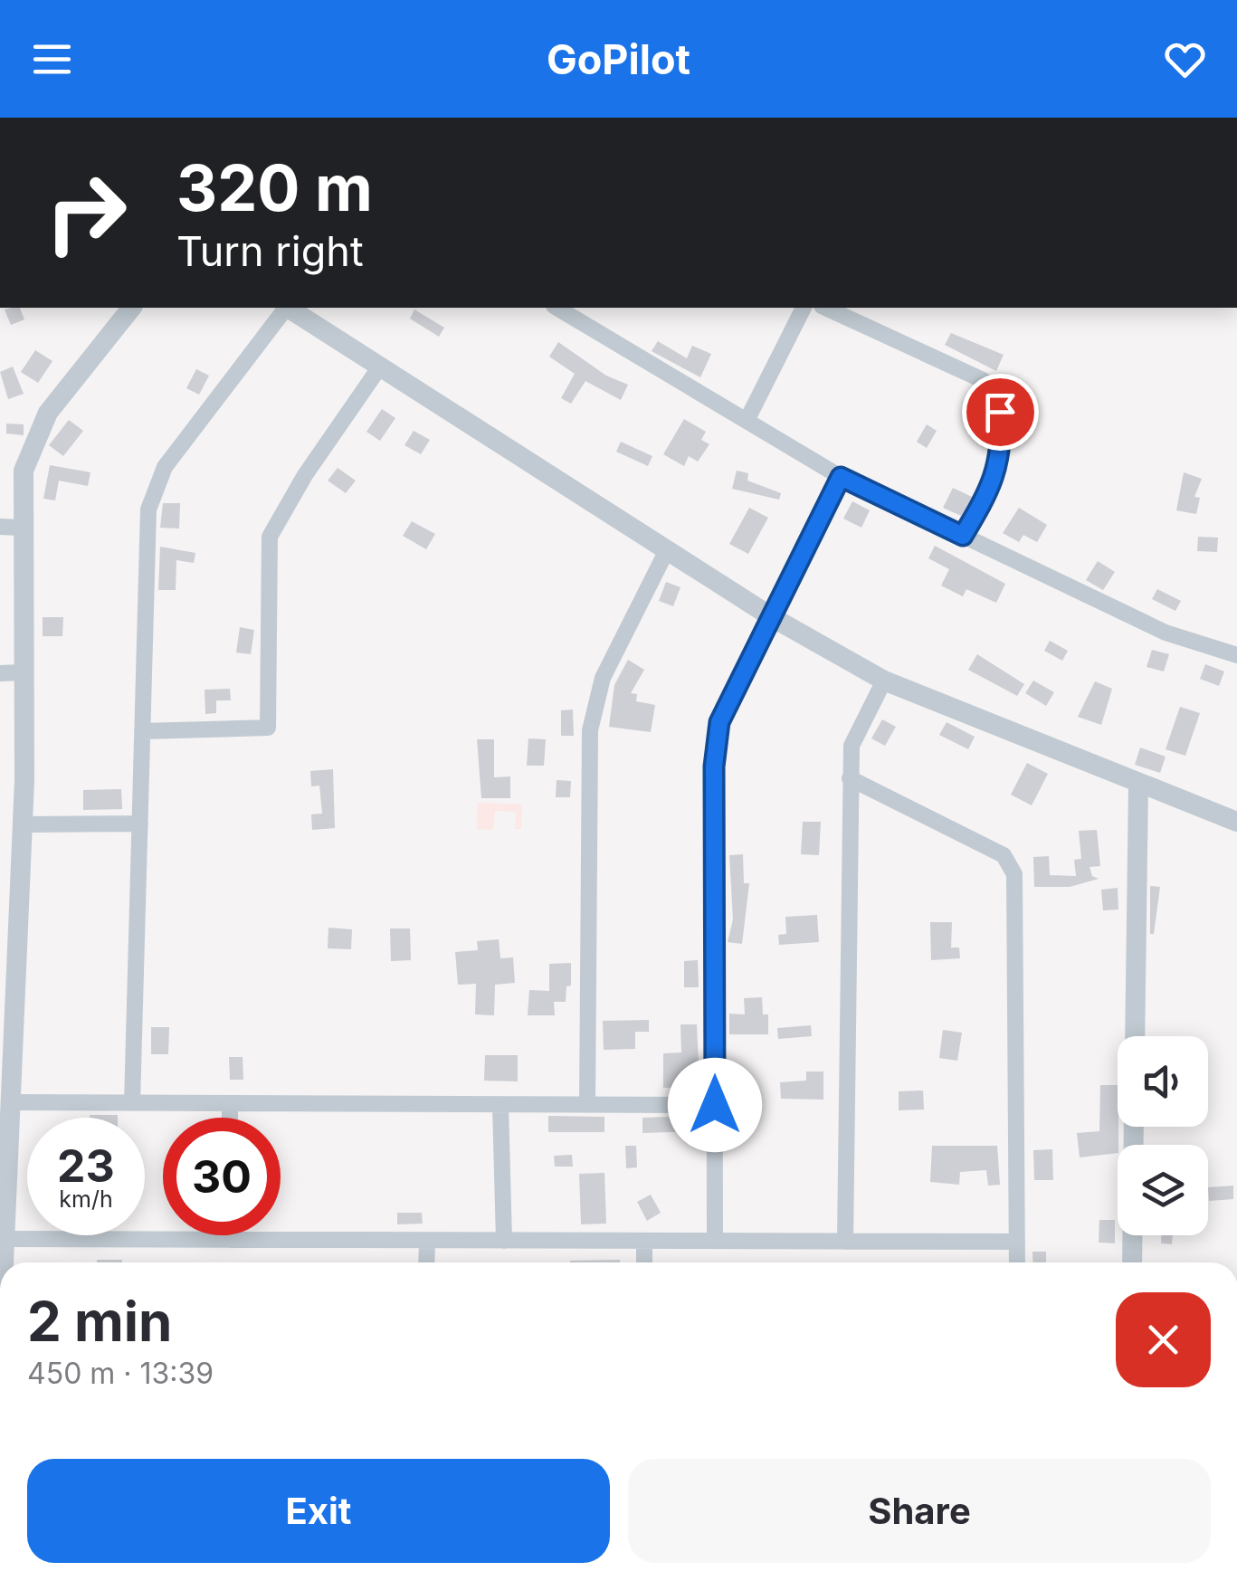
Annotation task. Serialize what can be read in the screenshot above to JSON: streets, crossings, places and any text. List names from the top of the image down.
{
  "page": {
    "header": "GoPilot",
    "turn": ["320 m", "Turn right"],
    "speed": "23 km/h",
    "limit": "30",
    "heading": ["2 min", "450 m · 13:39"],
    "buttons": ["Exit", "Share"]
  }
}
